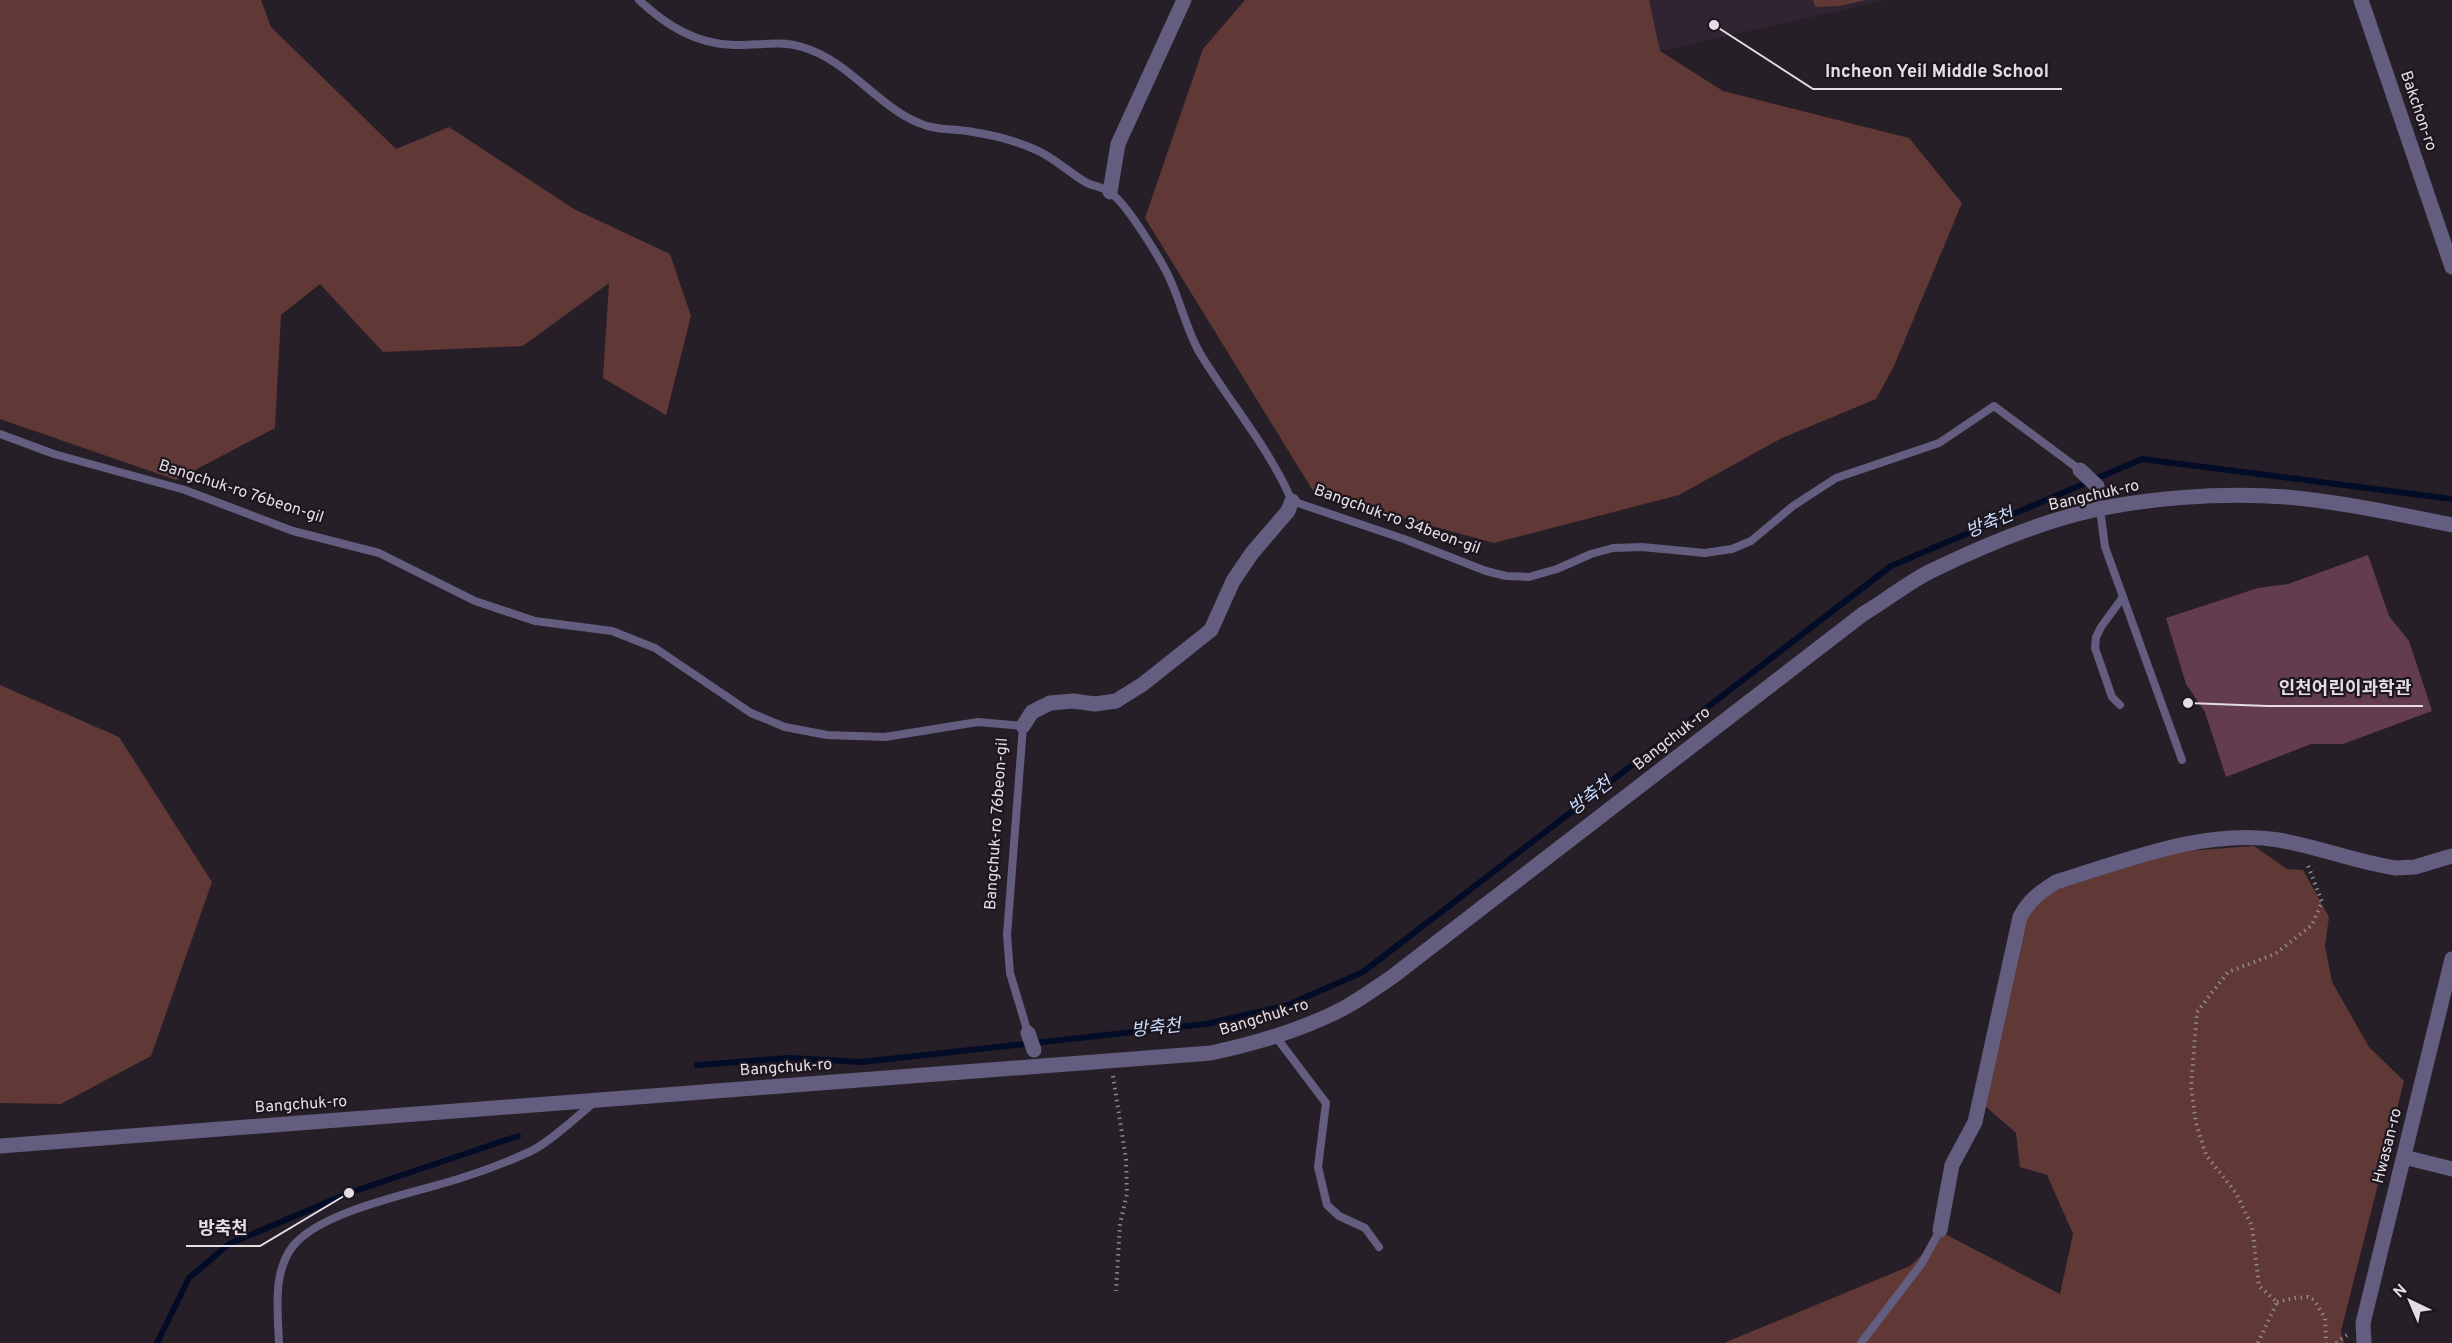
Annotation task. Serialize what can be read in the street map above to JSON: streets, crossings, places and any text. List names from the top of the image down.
{
  "streets": {
    "street": [
      "Bakchon-ro",
      "Bangchuk-ro 76beon-gil",
      "Bangchuk-ro",
      "Bangchuk-ro 34beon-gil",
      "Hwasan-ro"
    ]
  },
  "crossings": [
    ["Bangchuk-ro 76beon-gil", "Bangchuk-ro"],
    ["Bangchuk-ro", "Bangchuk-ro 34beon-gil"]
  ],
  "water": ["방축천"],
  "places": ["Incheon Yeil Middle School", "인천어린이과학관", "방축천"],
  "north": "top left"
}
